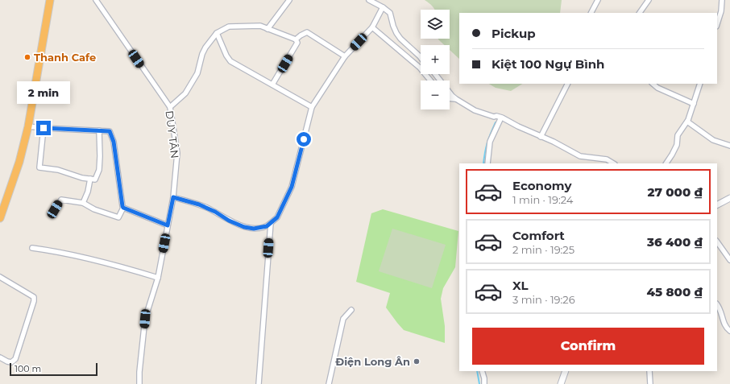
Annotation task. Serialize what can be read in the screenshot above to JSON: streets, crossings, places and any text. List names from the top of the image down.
{
  "streets": {
    "street": ["DUY TÂN"]
  },
  "places": ["Thanh Cafe", "Điện Long Ân"],
  "scale_bar": "100 m",
  "page": {
    "map_buttons": ["+", "−"],
    "banner": ["Pickup", "Kiệt 100 Ngự Bình"],
    "bubble": "2 min",
    "list": [
      {
        "name": "Economy",
        "note": "1 min · 19:24",
        "value": "27 000 ₫"
      },
      {
        "name": "Comfort",
        "note": "2 min · 19:25",
        "value": "36 400 ₫"
      },
      {
        "name": "XL",
        "note": "3 min · 19:26",
        "value": "45 800 ₫"
      }
    ],
    "buttons": "Confirm",
    "scale": "100 m"
  }
}
